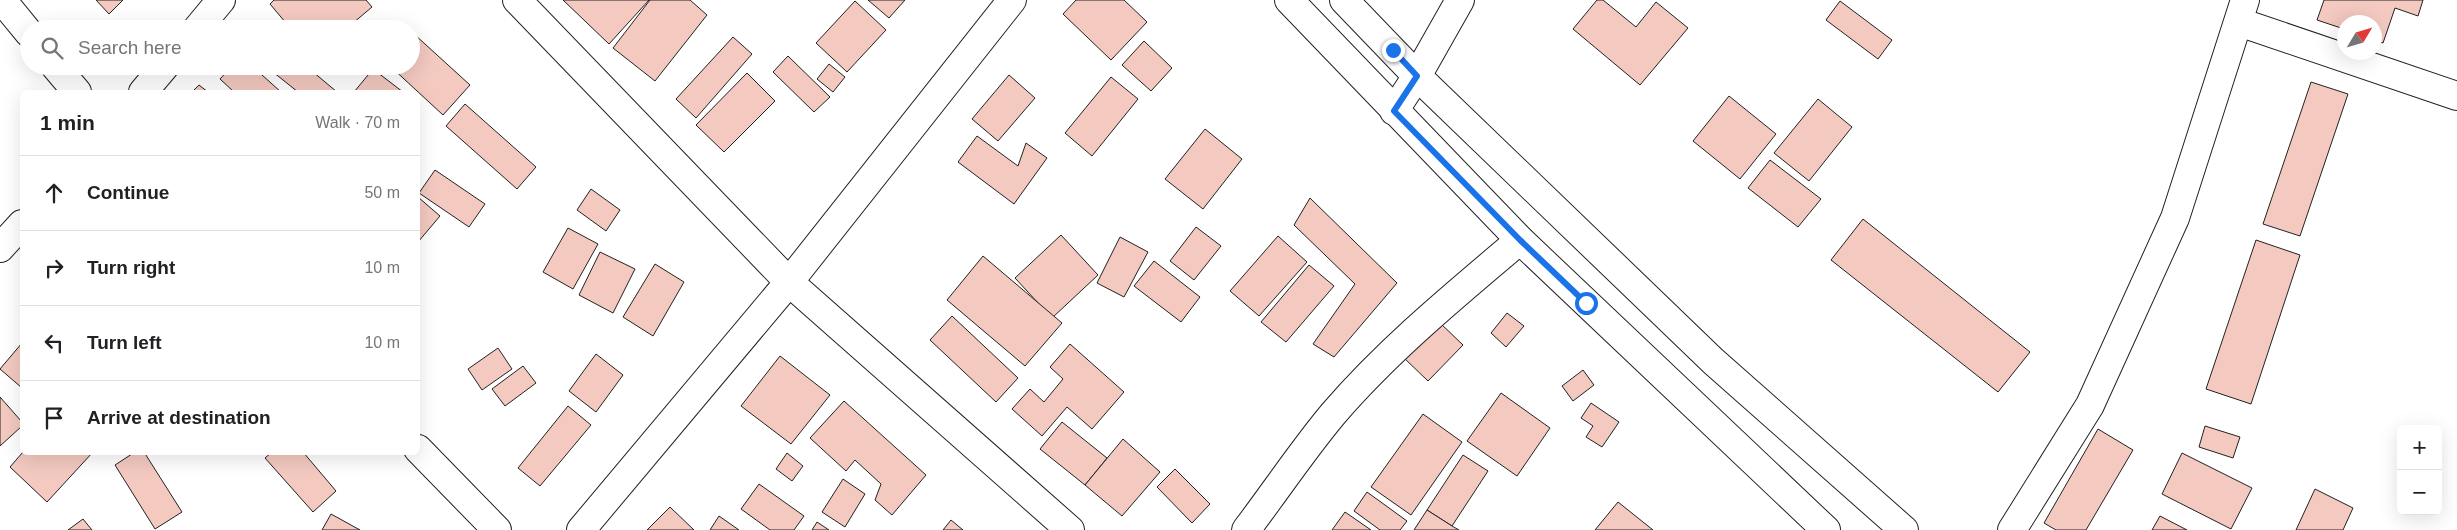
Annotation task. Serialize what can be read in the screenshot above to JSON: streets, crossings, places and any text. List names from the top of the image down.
{
  "north": "top right",
  "page": {
    "search": "Search here",
    "heading": ["1 min", "Walk · 70 m"],
    "list": [
      ["Continue", "50 m"],
      ["Turn right", "10 m"],
      ["Turn left", "10 m"],
      "Arrive at destination"
    ],
    "map_buttons": ["+", "−"]
  }
}
